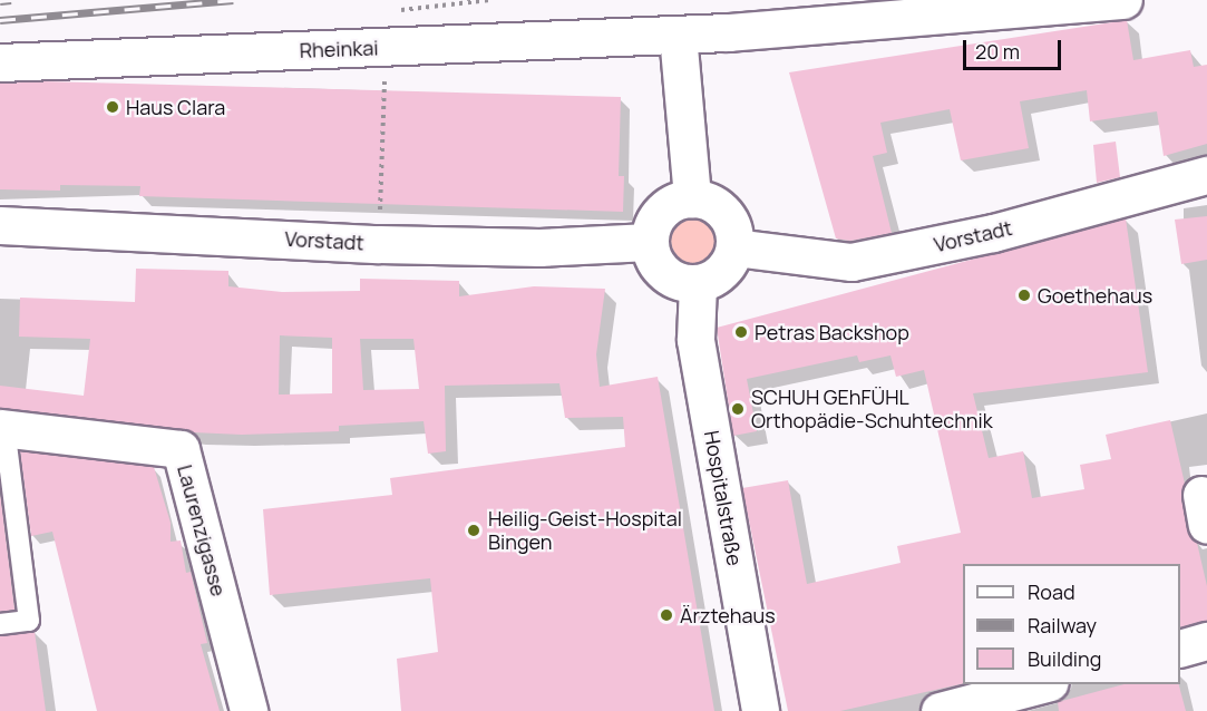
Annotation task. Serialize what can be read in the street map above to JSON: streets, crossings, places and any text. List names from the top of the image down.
{
  "streets": {
    "street": [
      "Rheinkai",
      "Vorstadt",
      "Hospitalstraße",
      "Laurenzigasse"
    ]
  },
  "crossings": [
    ["Vorstadt", "Hospitalstraße"]
  ],
  "places": [
    "Haus Clara",
    "Goethehaus",
    "Petras Backshop",
    "SCHUH GEhFÜHL Orthopädie-Schuhtechnik",
    "Heilig-Geist-Hospital Bingen",
    "Ärztehaus"
  ],
  "legend": ["Road", "Railway", "Building"],
  "scale_bar": "20 m"
}
